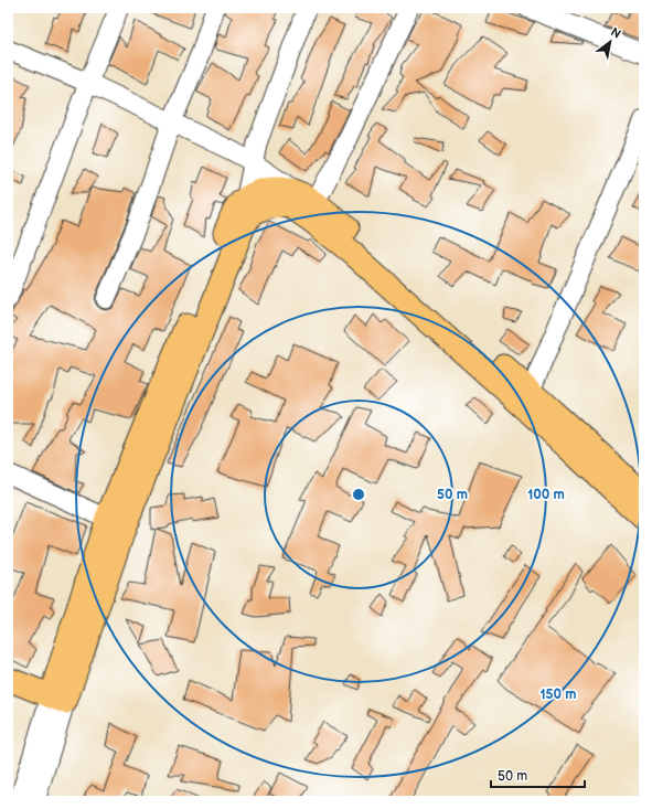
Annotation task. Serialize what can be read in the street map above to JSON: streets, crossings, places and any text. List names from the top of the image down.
{
  "scale_bar": "50 m",
  "north": "top right",
  "rings": ["50 m", "100 m", "150 m"]
}
